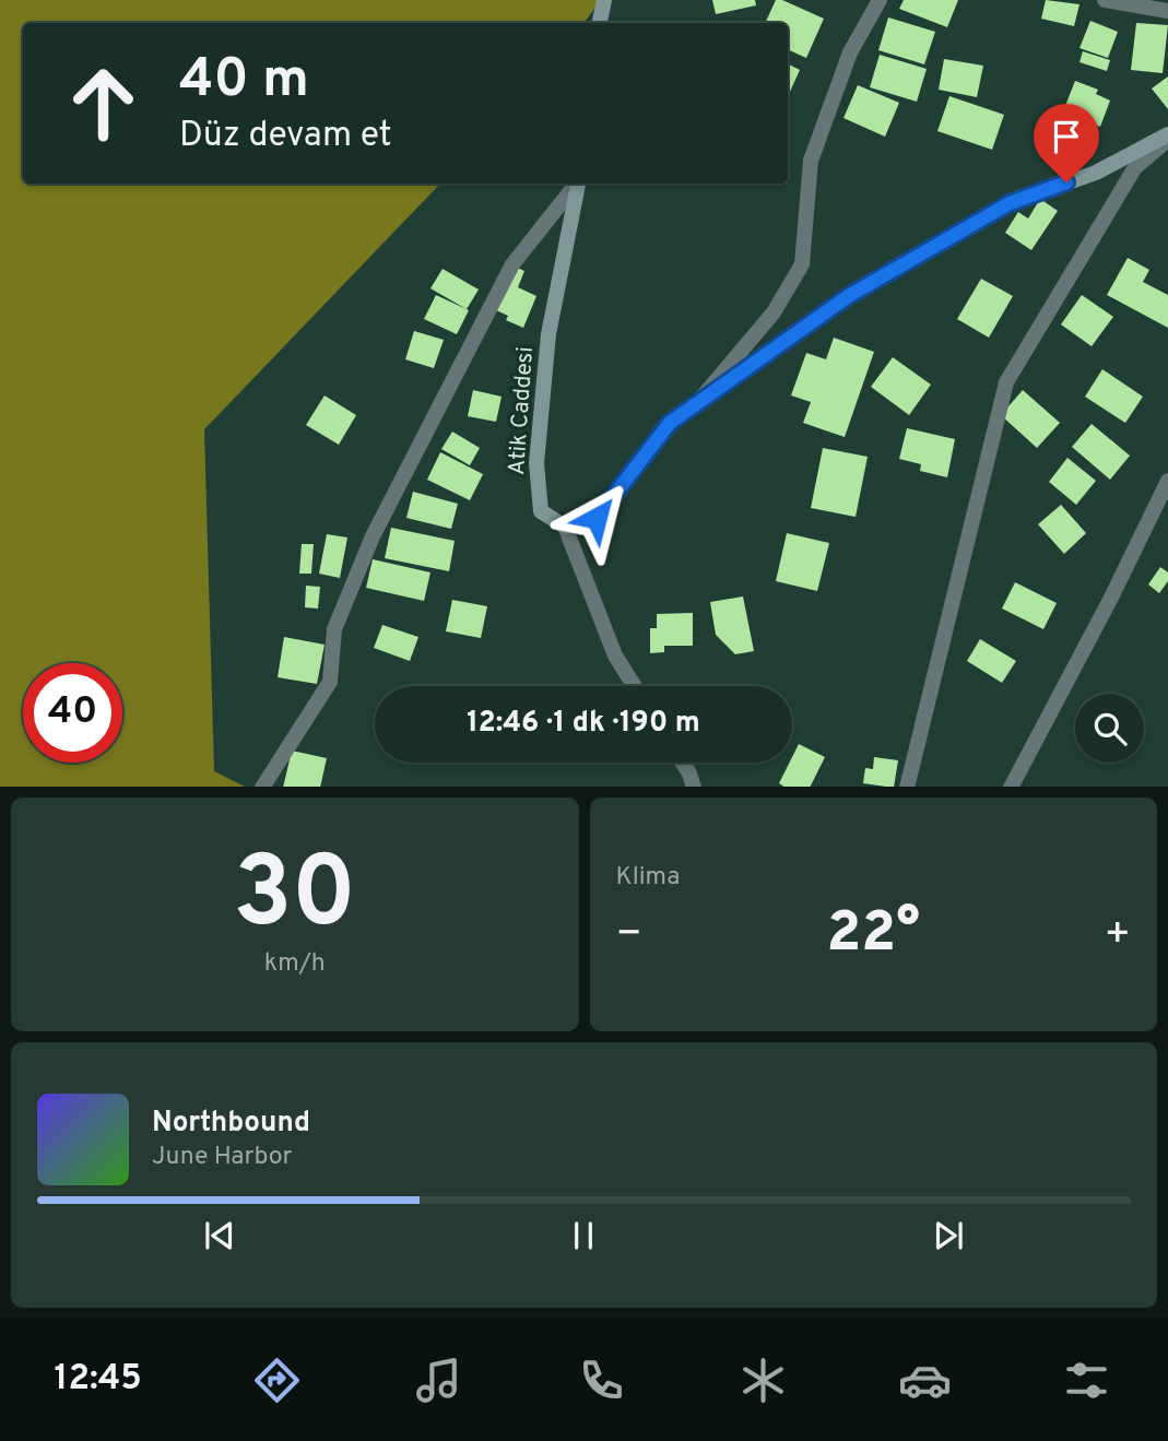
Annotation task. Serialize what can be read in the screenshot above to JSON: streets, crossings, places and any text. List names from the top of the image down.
{
  "streets": {
    "street": ["Atik Caddesi"]
  },
  "page": {
    "turn": ["40 m", "Düz devam et"],
    "limit": "40",
    "trip": "12:46 · 1 dk · 190 m",
    "tile": [
      ["30", "km/h"],
      "Klima"
    ],
    "heat": ["−", "22°", "+"],
    "song": ["Northbound", "June Harbor"],
    "tabs": "12:45"
  }
}
